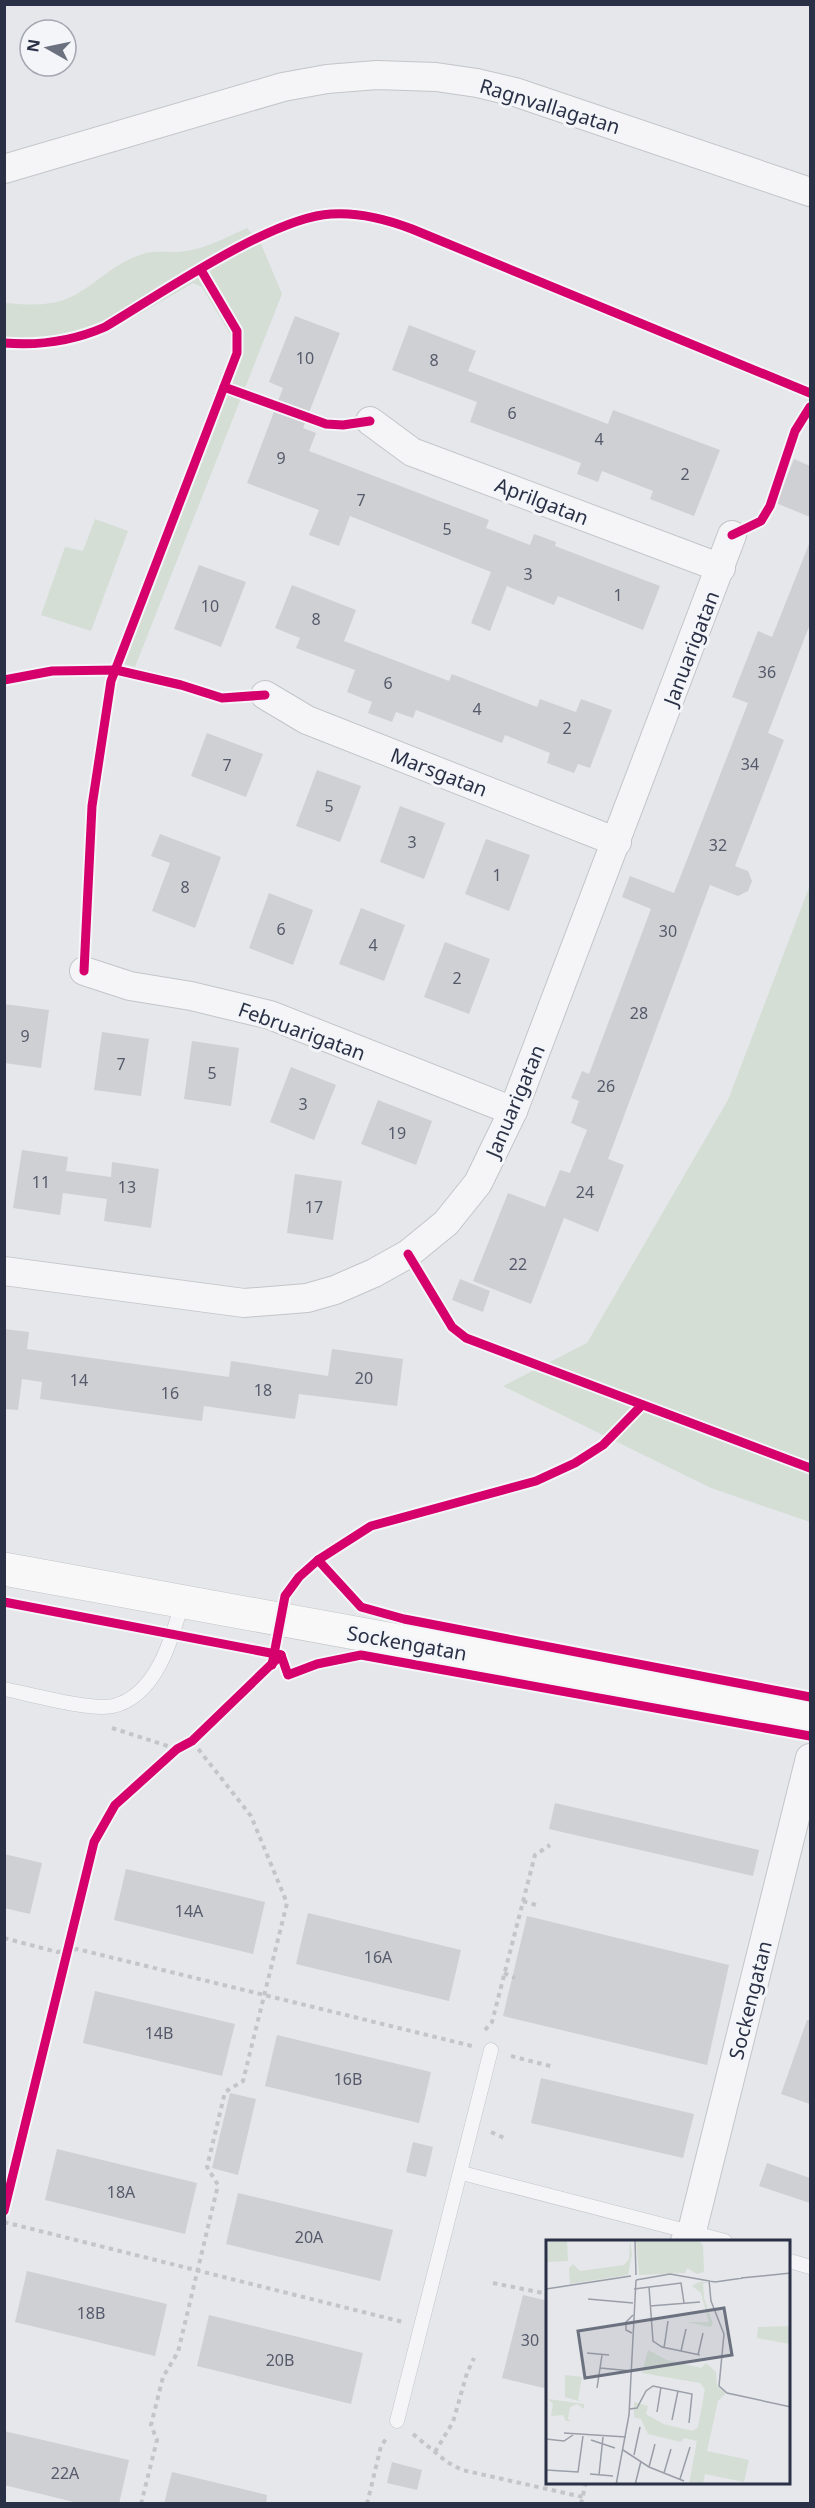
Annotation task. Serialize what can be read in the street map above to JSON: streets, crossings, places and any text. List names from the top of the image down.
{
  "streets": {
    "street": [
      "Ragnvallagatan",
      "Aprilgatan",
      "Januarigatan",
      "Marsgatan",
      "Februarigatan",
      "Sockengatan"
    ]
  },
  "crossings": [
    ["Aprilgatan", "Januarigatan"],
    ["Januarigatan", "Marsgatan"],
    ["Januarigatan", "Februarigatan"]
  ],
  "house_numbers": [
    "10",
    "8",
    "6",
    "4",
    "9",
    "2",
    "7",
    "5",
    "3",
    "1",
    "10",
    "8",
    "36",
    "6",
    "4",
    "2",
    "34",
    "7",
    "5",
    "3",
    "32",
    "1",
    "8",
    "6",
    "30",
    "4",
    "2",
    "28",
    "9",
    "7",
    "5",
    "26",
    "3",
    "19",
    "11",
    "13",
    "24",
    "17",
    "22",
    "20",
    "14",
    "18",
    "16",
    "14A",
    "16A",
    "14B",
    "16B",
    "18A",
    "20A",
    "18B",
    "30",
    "20B",
    "22A"
  ],
  "north": "left"
}
